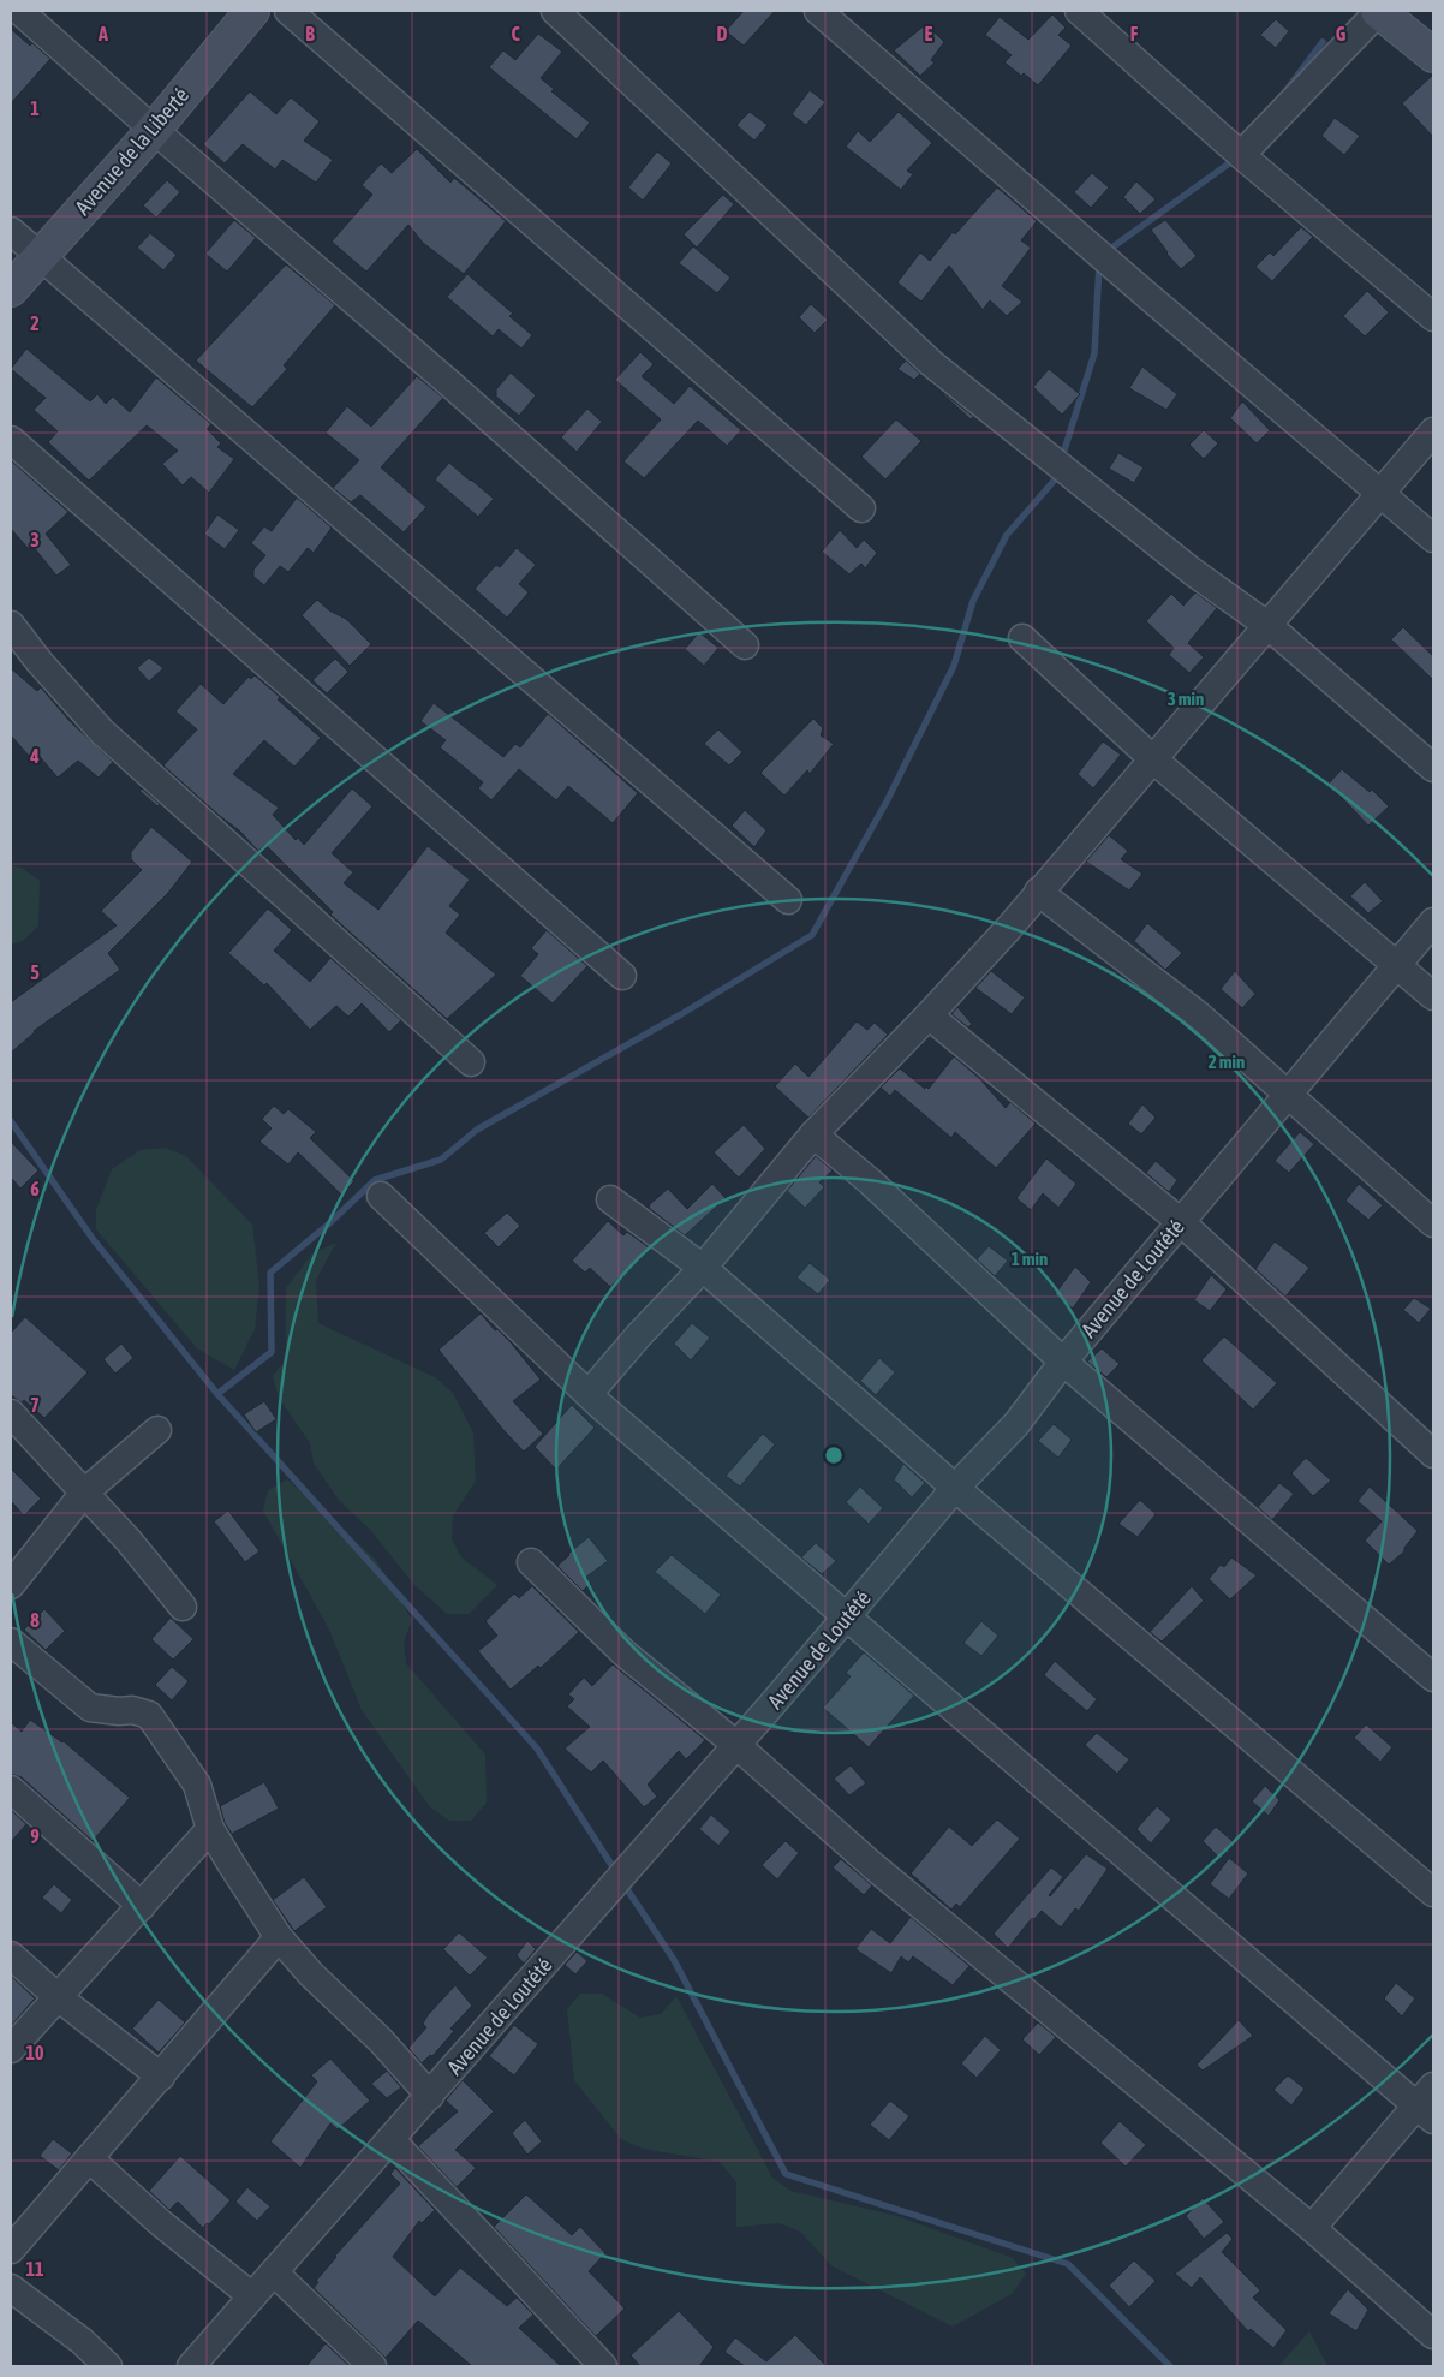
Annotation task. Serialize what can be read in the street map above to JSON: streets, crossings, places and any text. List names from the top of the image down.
{
  "streets": {
    "street": ["Avenue de la Liberté", "Avenue de Loutété"]
  },
  "grid": {
    "columns": [
      "A",
      "B",
      "C",
      "D",
      "E",
      "F",
      "G"
    ],
    "rows": [
      "1",
      "2",
      "3",
      "4",
      "5",
      "6",
      "7",
      "8",
      "9",
      "10",
      "11"
    ]
  },
  "rings": ["3 min", "2 min", "1 min"]
}
